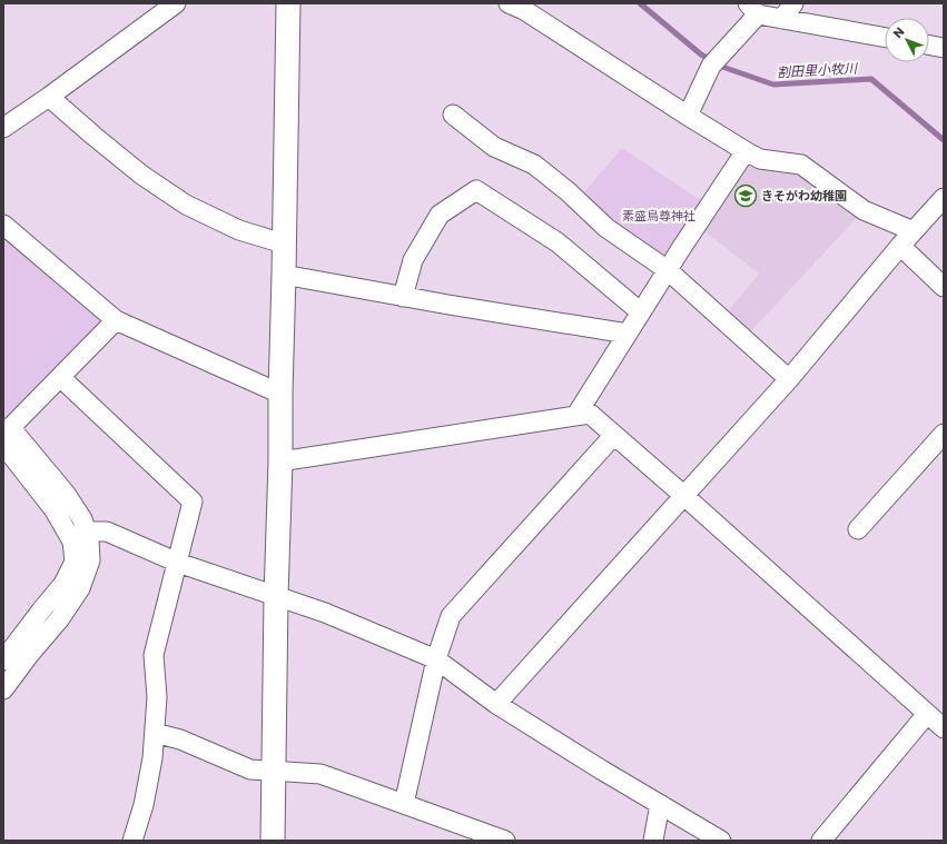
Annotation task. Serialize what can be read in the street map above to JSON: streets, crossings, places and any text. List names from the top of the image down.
{
  "water": ["割田里小牧川"],
  "parks": ["素盛鳥尊神社"],
  "places": {
    "school or university": ["きそがわ幼稚園"]
  },
  "north": "top left"
}
